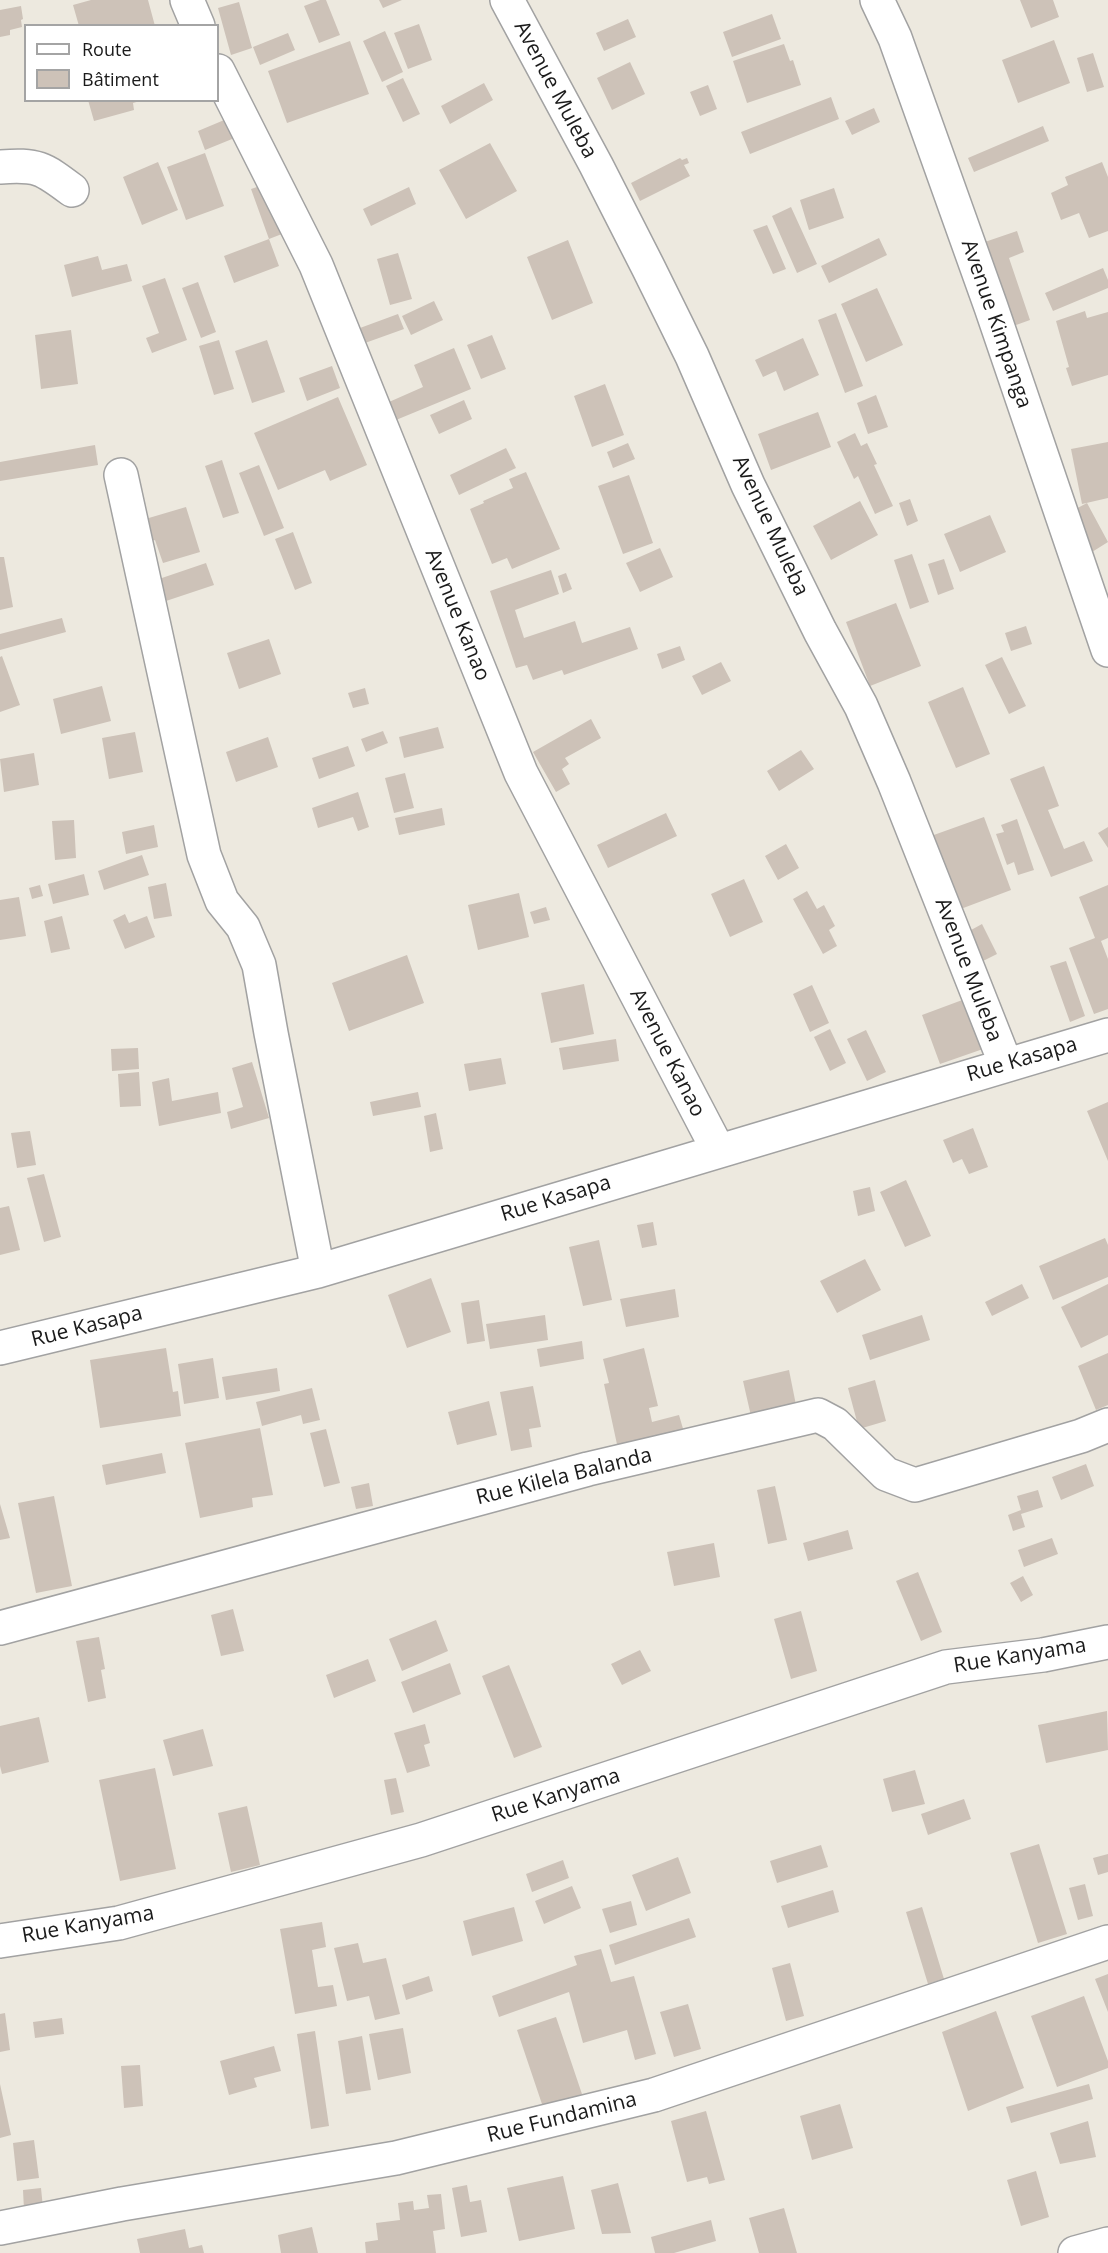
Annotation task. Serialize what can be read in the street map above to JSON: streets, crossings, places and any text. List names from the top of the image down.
{
  "streets": {
    "street": [
      "Avenue Muleba",
      "Avenue Kimpanga",
      "Avenue Kanao",
      "Rue Kasapa",
      "Rue Kilela Balanda",
      "Rue Kanyama",
      "Rue Fundamina"
    ]
  },
  "crossings": [
    ["Avenue Muleba", "Rue Kasapa"],
    ["Avenue Kanao", "Rue Kasapa"]
  ],
  "legend": ["Route", "Bâtiment"]
}
